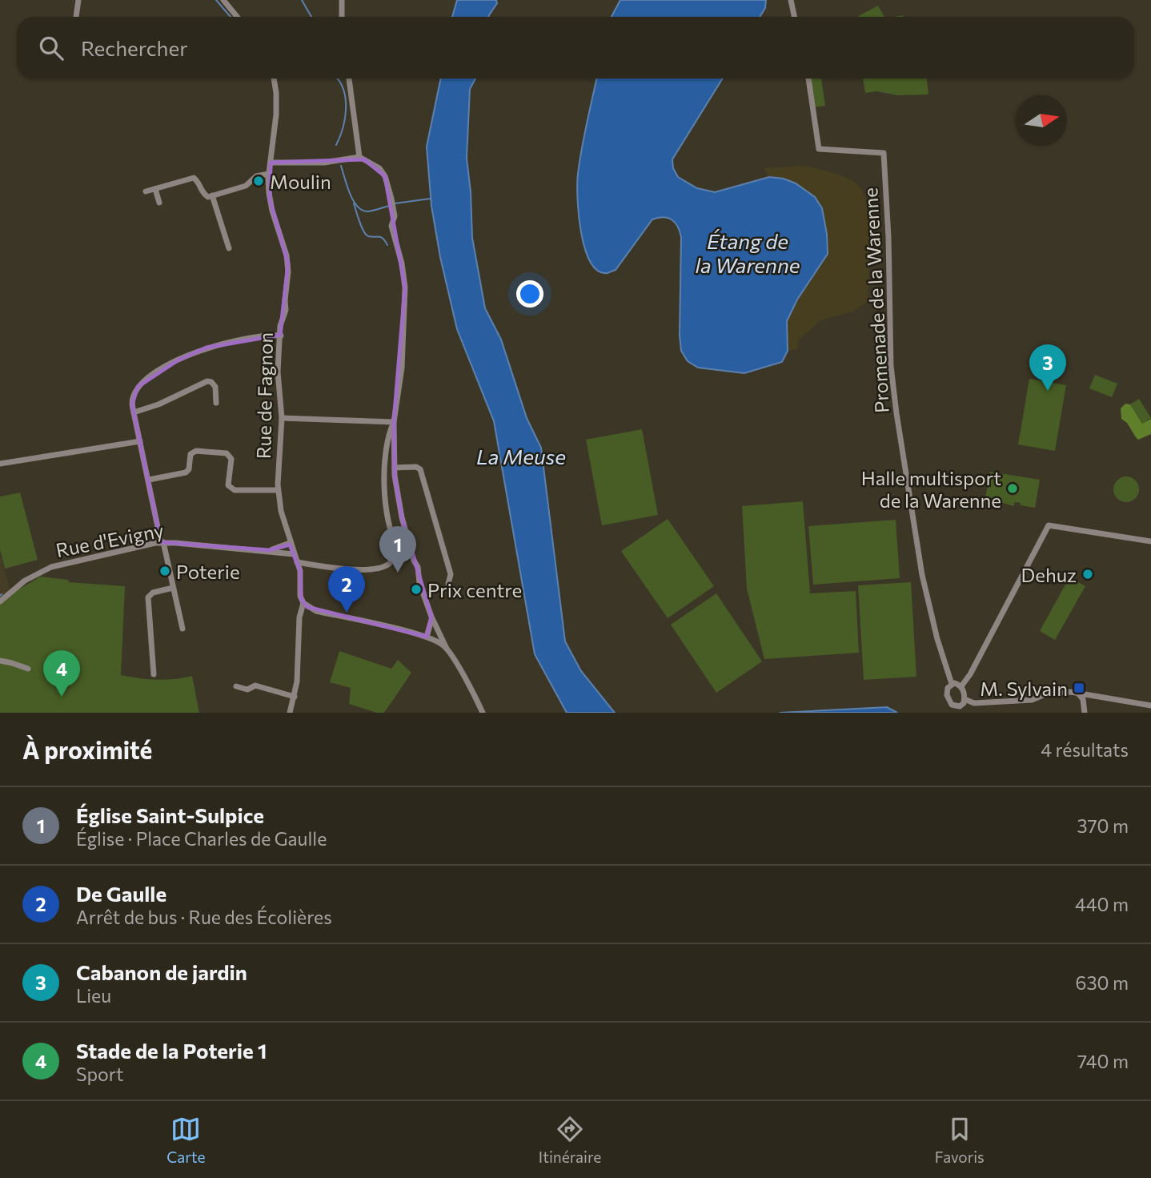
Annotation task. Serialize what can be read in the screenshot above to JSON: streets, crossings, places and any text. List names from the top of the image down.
{
  "streets": {
    "street": ["Promenade de la Warenne", "Rue de Fagnon", "Rue d'Evigny"]
  },
  "crossings": [
    ["Rue de Fagnon", "Rue d'Evigny"]
  ],
  "water": ["Étang de la Warenne", "La Meuse"],
  "places": {
    "other": [
      "Moulin",
      "Halle multisport de la Warenne",
      "Poterie",
      "Dehuz",
      "Prix centre"
    ],
    "transit": ["M. Sylvain"]
  },
  "north": "right",
  "page": {
    "search": "Rechercher",
    "pins": [
      "3",
      "1",
      "2",
      "4"
    ],
    "heading": ["À proximité", "4 résultats"],
    "list": [
      {
        "mark": "1",
        "name": "Église Saint-Sulpice",
        "note": "Église · Place Charles de Gaulle",
        "value": "370 m"
      },
      {
        "mark": "2",
        "name": "De Gaulle",
        "note": "Arrêt de bus · Rue des Écolières",
        "value": "440 m"
      },
      {
        "mark": "3",
        "name": "Cabanon de jardin",
        "note": "Lieu",
        "value": "630 m"
      },
      {
        "mark": "4",
        "name": "Stade de la Poterie 1",
        "note": "Sport",
        "value": "740 m"
      }
    ],
    "nav": ["Carte", "Itinéraire", "Favoris"]
  }
}
